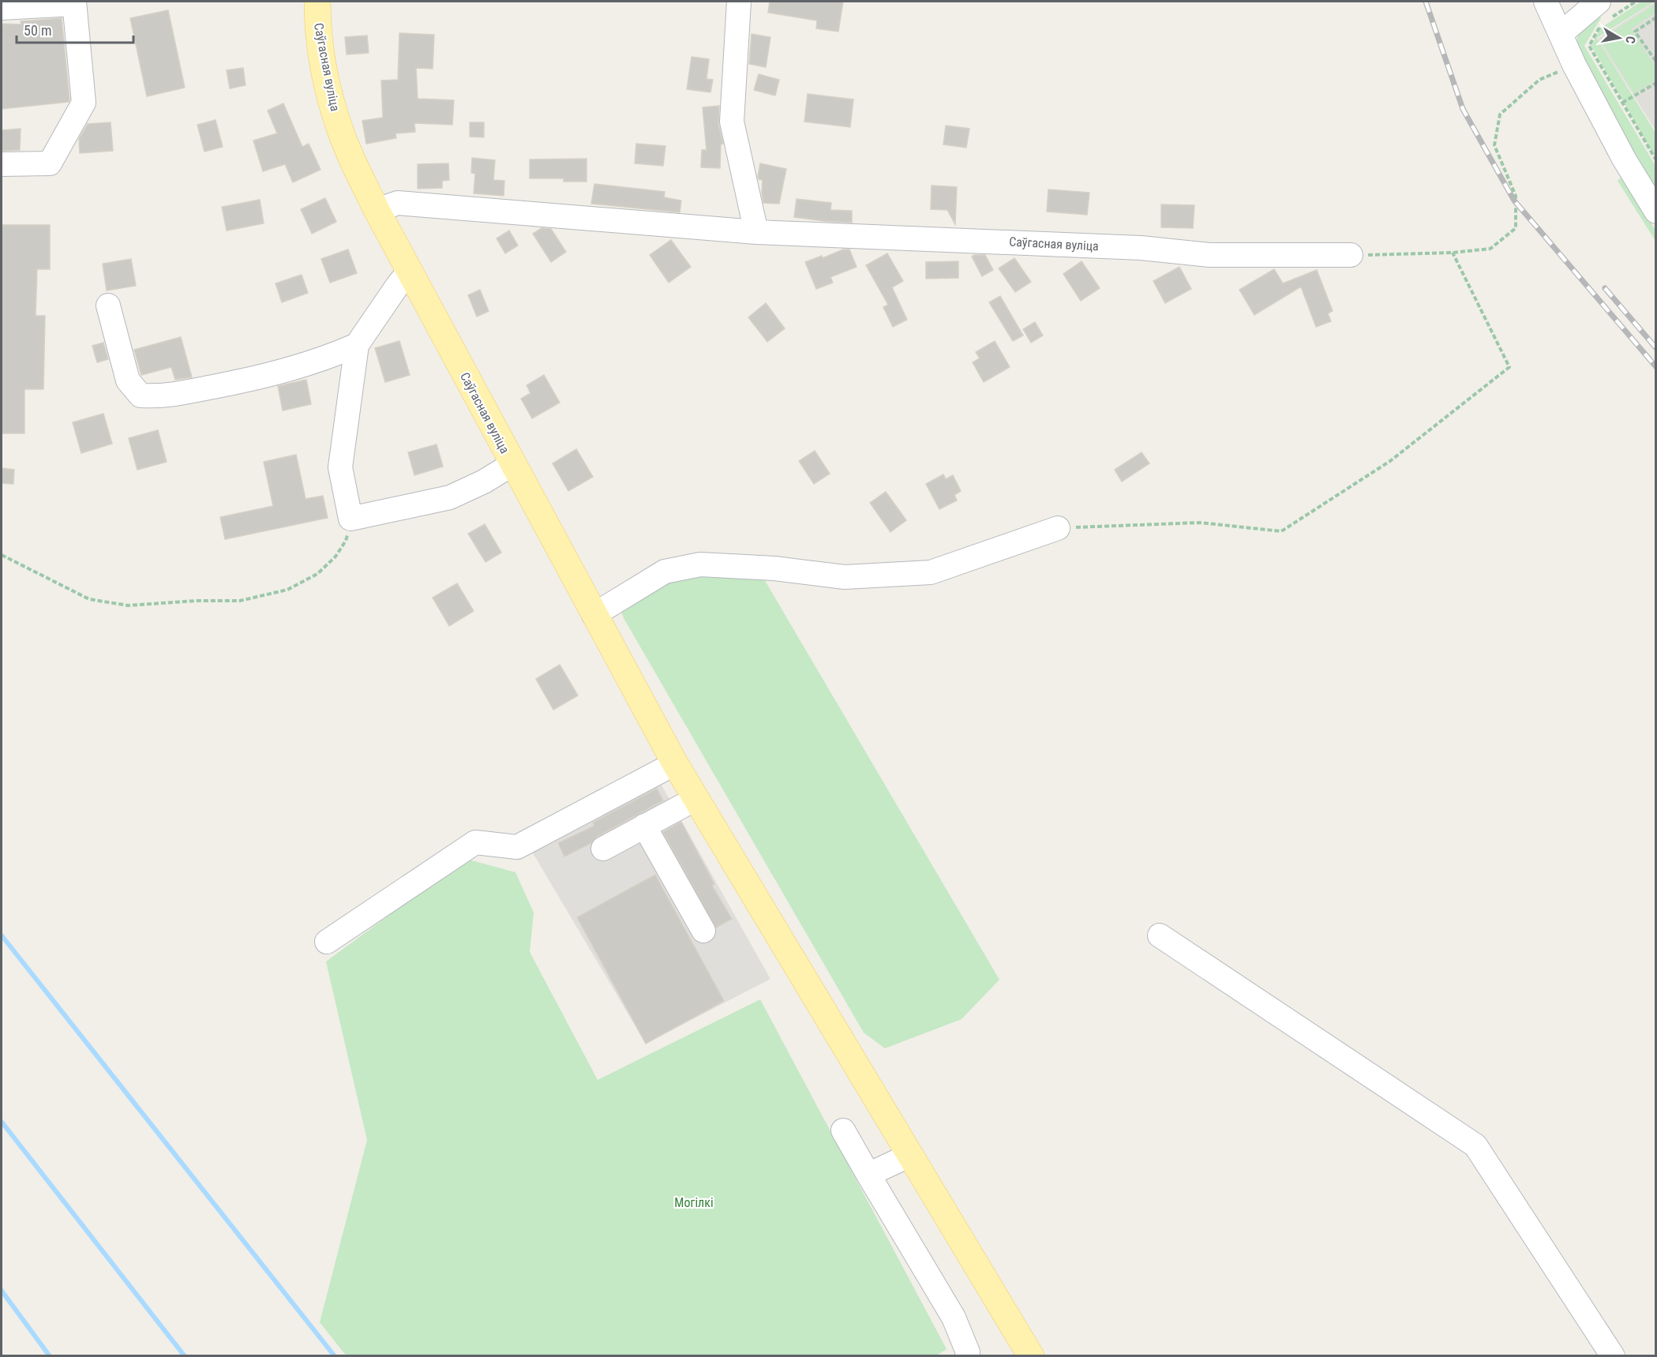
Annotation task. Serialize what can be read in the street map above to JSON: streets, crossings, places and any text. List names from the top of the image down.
{
  "streets": {
    "main road": ["Саўгасная вуліца"]
  },
  "parks": ["Могілкі"],
  "scale_bar": "50 m",
  "north": "right"
}
